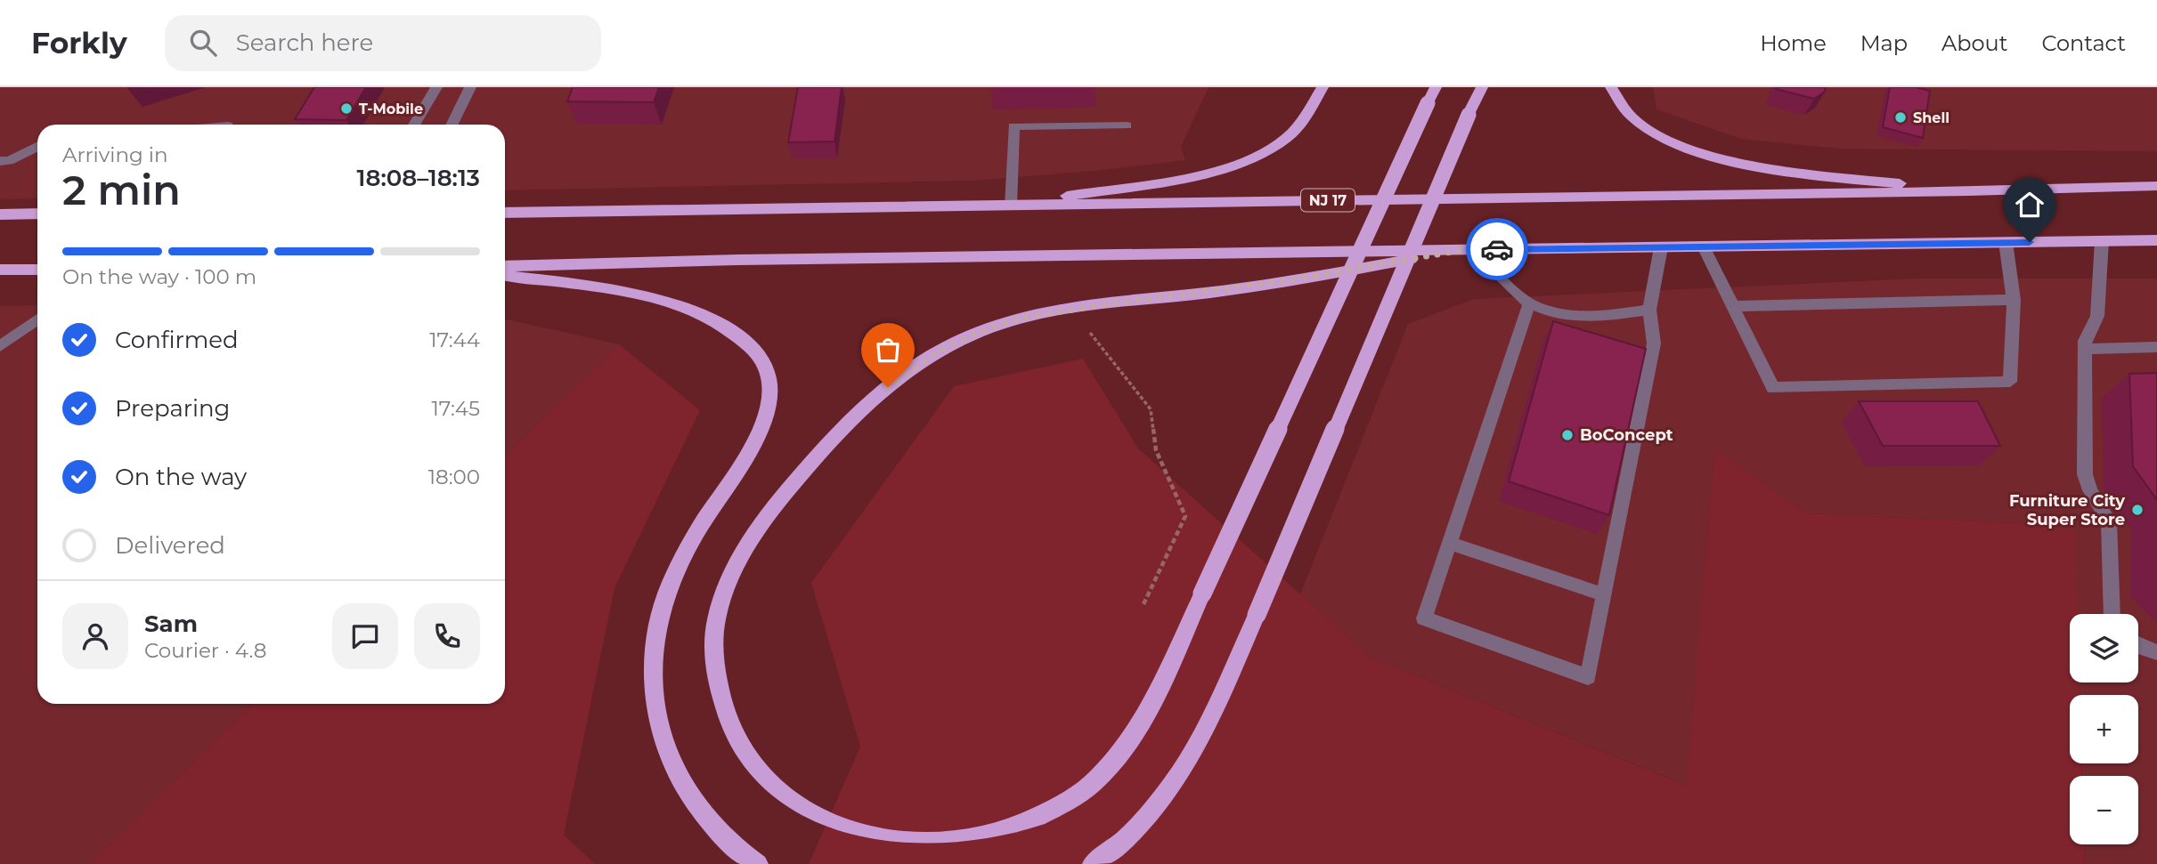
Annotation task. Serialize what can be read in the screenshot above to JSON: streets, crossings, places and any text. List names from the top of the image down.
{
  "streets": {
    "highway": ["NJ 17"]
  },
  "places": [
    "T-Mobile",
    "Shell",
    "BoConcept",
    "Furniture City Super Store"
  ],
  "page": {
    "header": "Forkly",
    "search": "Search here",
    "nav": [
      "Home",
      "Map",
      "About",
      "Contact"
    ],
    "heading": ["2 min", "Arriving in", "18:08–18:13"],
    "panel": ["Sam", "Courier · 4.8"],
    "bar": "On the way · 100 m",
    "list": [
      ["Confirmed", "17:44"],
      ["Preparing", "17:45"],
      ["On the way", "18:00"],
      "Delivered"
    ],
    "map_buttons": ["+", "−"]
  }
}
